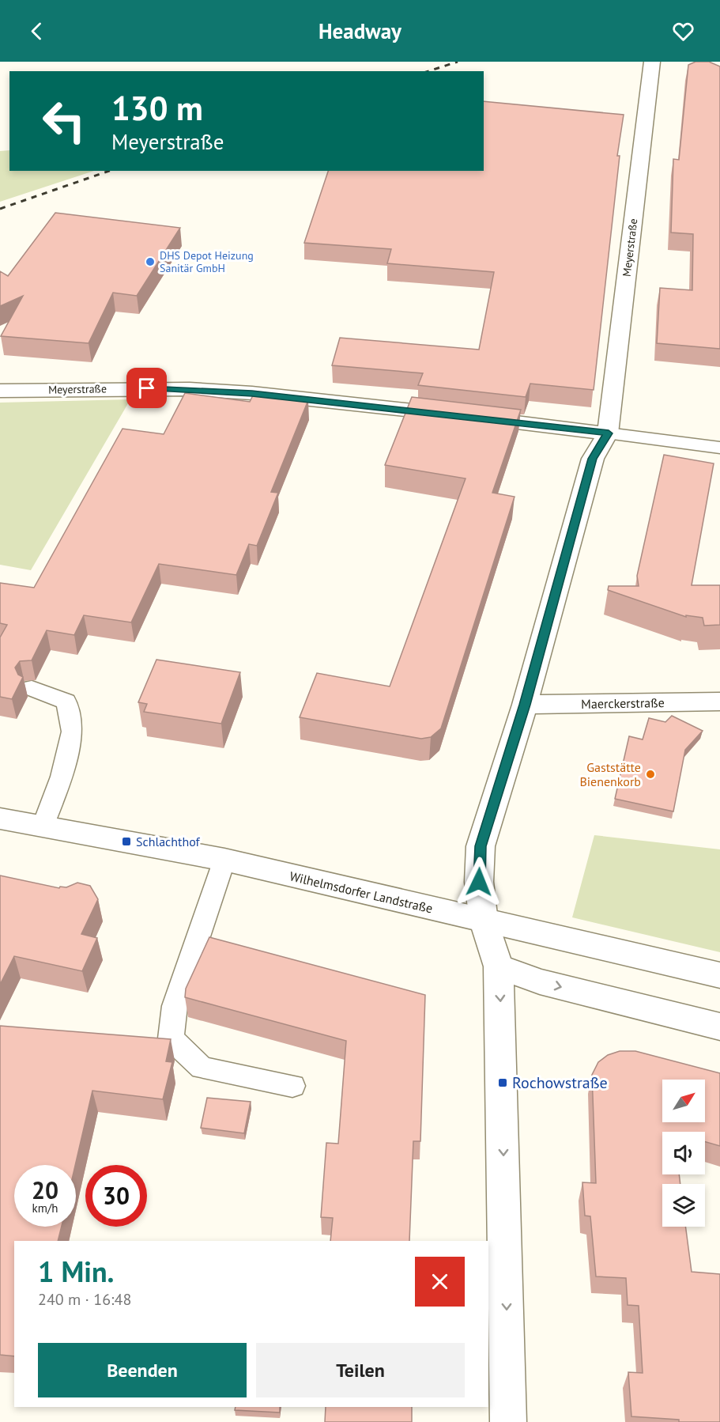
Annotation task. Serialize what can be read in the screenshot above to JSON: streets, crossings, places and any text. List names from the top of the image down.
{
  "streets": {
    "street": ["Meyerstraße", "Maerckerstraße", "Wilhelmsdorfer Landstraße"]
  },
  "crossings": [
    ["Meyerstraße", "Maerckerstraße"],
    ["Meyerstraße", "Wilhelmsdorfer Landstraße"]
  ],
  "places": {
    "other": ["DHS Depot Heizung Sanitär GmbH", "Gaststätte Bienenkorb"],
    "transit": ["Schlachthof", "Rochowstraße"]
  },
  "north": "top right",
  "page": {
    "header": "Headway",
    "turn": ["130 m", "Meyerstraße"],
    "speed": "20 km/h",
    "limit": "30",
    "heading": ["1 Min.", "240 m · 16:48"],
    "buttons": ["Beenden", "Teilen"]
  }
}
